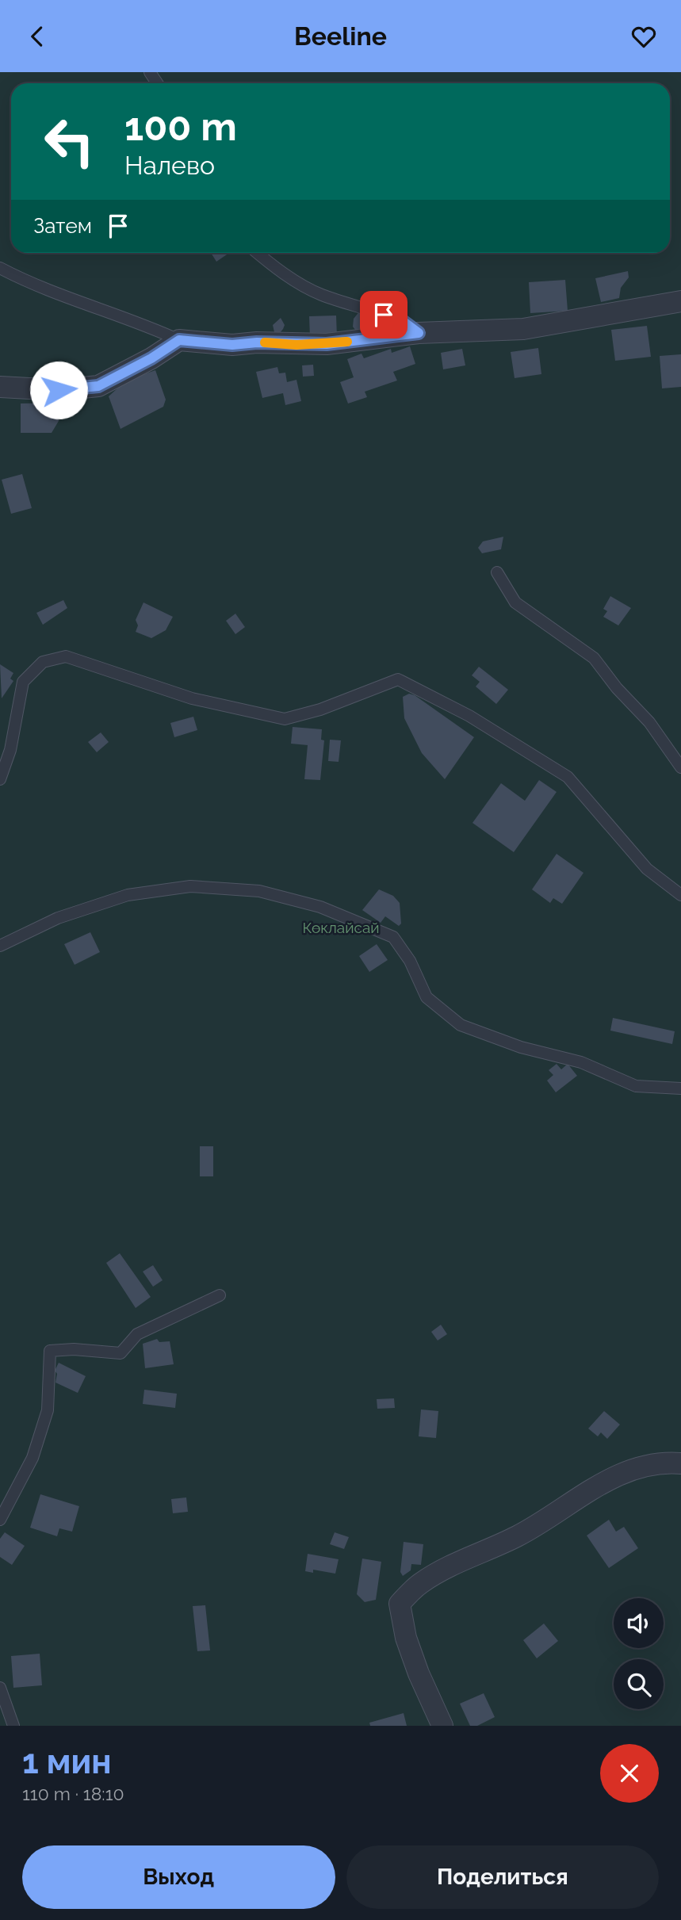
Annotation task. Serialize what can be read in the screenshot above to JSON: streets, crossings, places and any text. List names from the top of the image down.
{
  "parks": ["Көклайсай"],
  "page": {
    "header": "Beeline",
    "turn": ["100 m", "Налево"],
    "then": "Затем",
    "heading": ["1 мин", "110 m · 18:10"],
    "buttons": ["Выход", "Поделиться"]
  }
}
